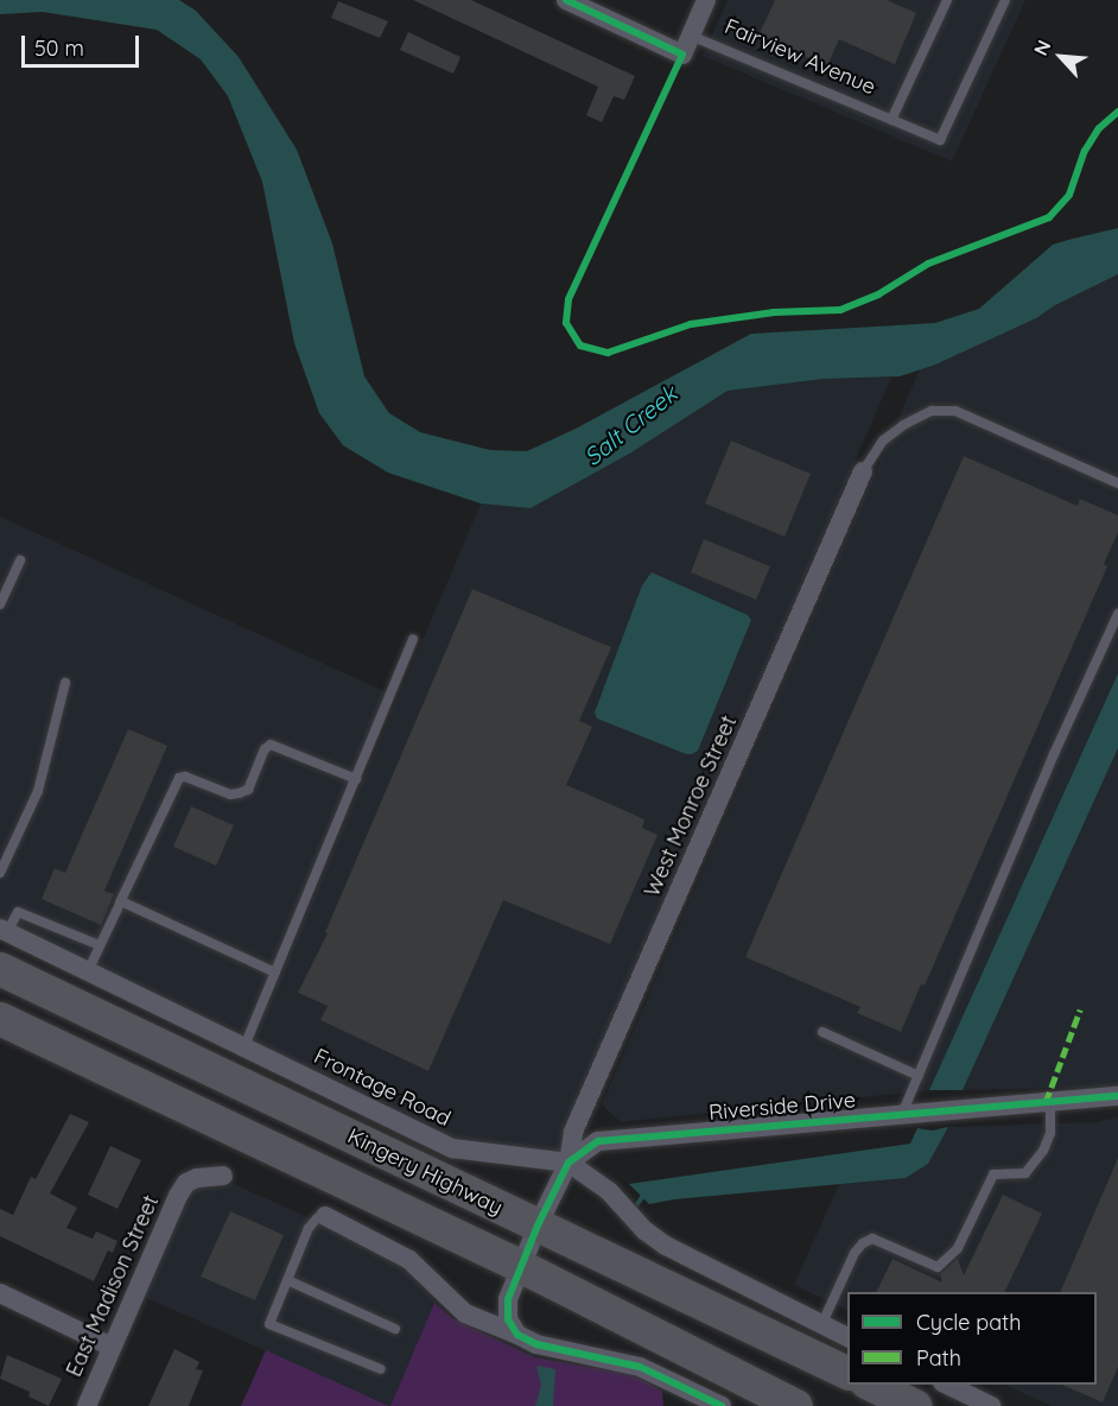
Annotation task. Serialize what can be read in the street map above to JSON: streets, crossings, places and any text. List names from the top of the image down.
{
  "streets": {
    "highway": ["Kingery Highway"],
    "street": [
      "West Monroe Street",
      "Frontage Road",
      "Riverside Drive",
      "East Madison Street"
    ],
    "lane": ["Fairview Avenue"]
  },
  "crossings": [
    ["West Monroe Street", "Frontage Road"],
    ["West Monroe Street", "Riverside Drive"],
    ["Frontage Road", "Riverside Drive"],
    ["Riverside Drive", "Kingery Highway"]
  ],
  "water": ["Salt Creek"],
  "legend": ["Cycle path", "Path"],
  "scale_bar": "50 m",
  "north": "top left"
}
